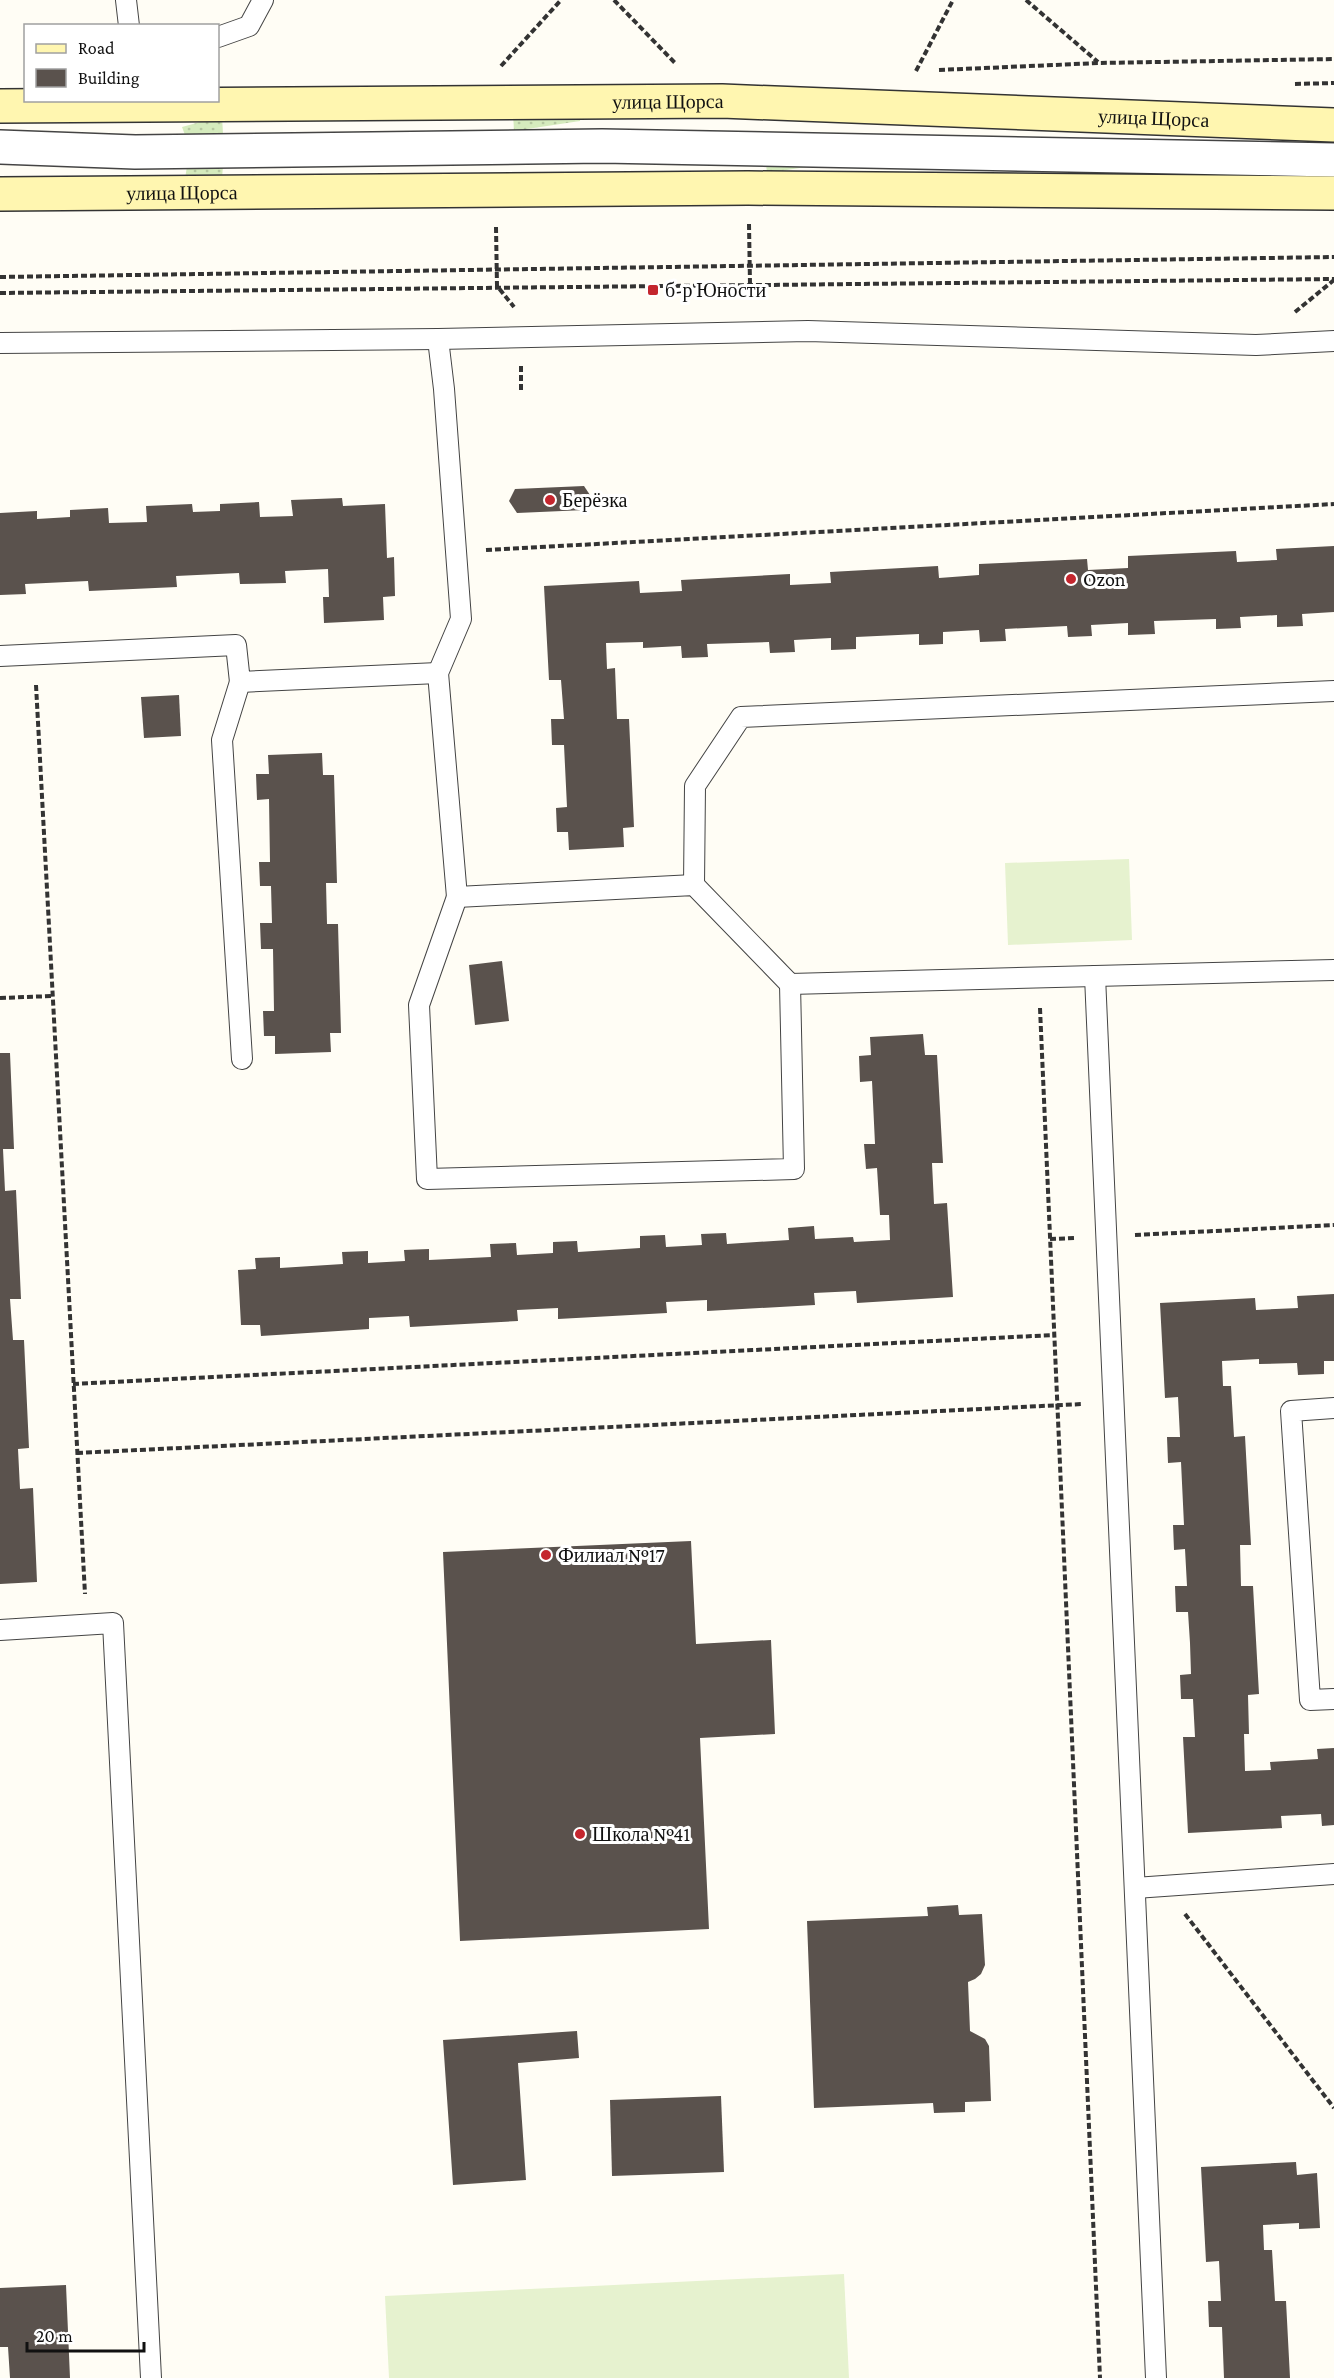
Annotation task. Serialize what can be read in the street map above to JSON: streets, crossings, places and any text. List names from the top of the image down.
{
  "streets": {
    "main road": ["улица Щорса"]
  },
  "places": {
    "transit": ["б-р Юности"],
    "other": [
      "Берёзка",
      "Ozon",
      "Филиал №17",
      "Школа №41"
    ]
  },
  "legend": ["Road", "Building"],
  "scale_bar": "20 m"
}
